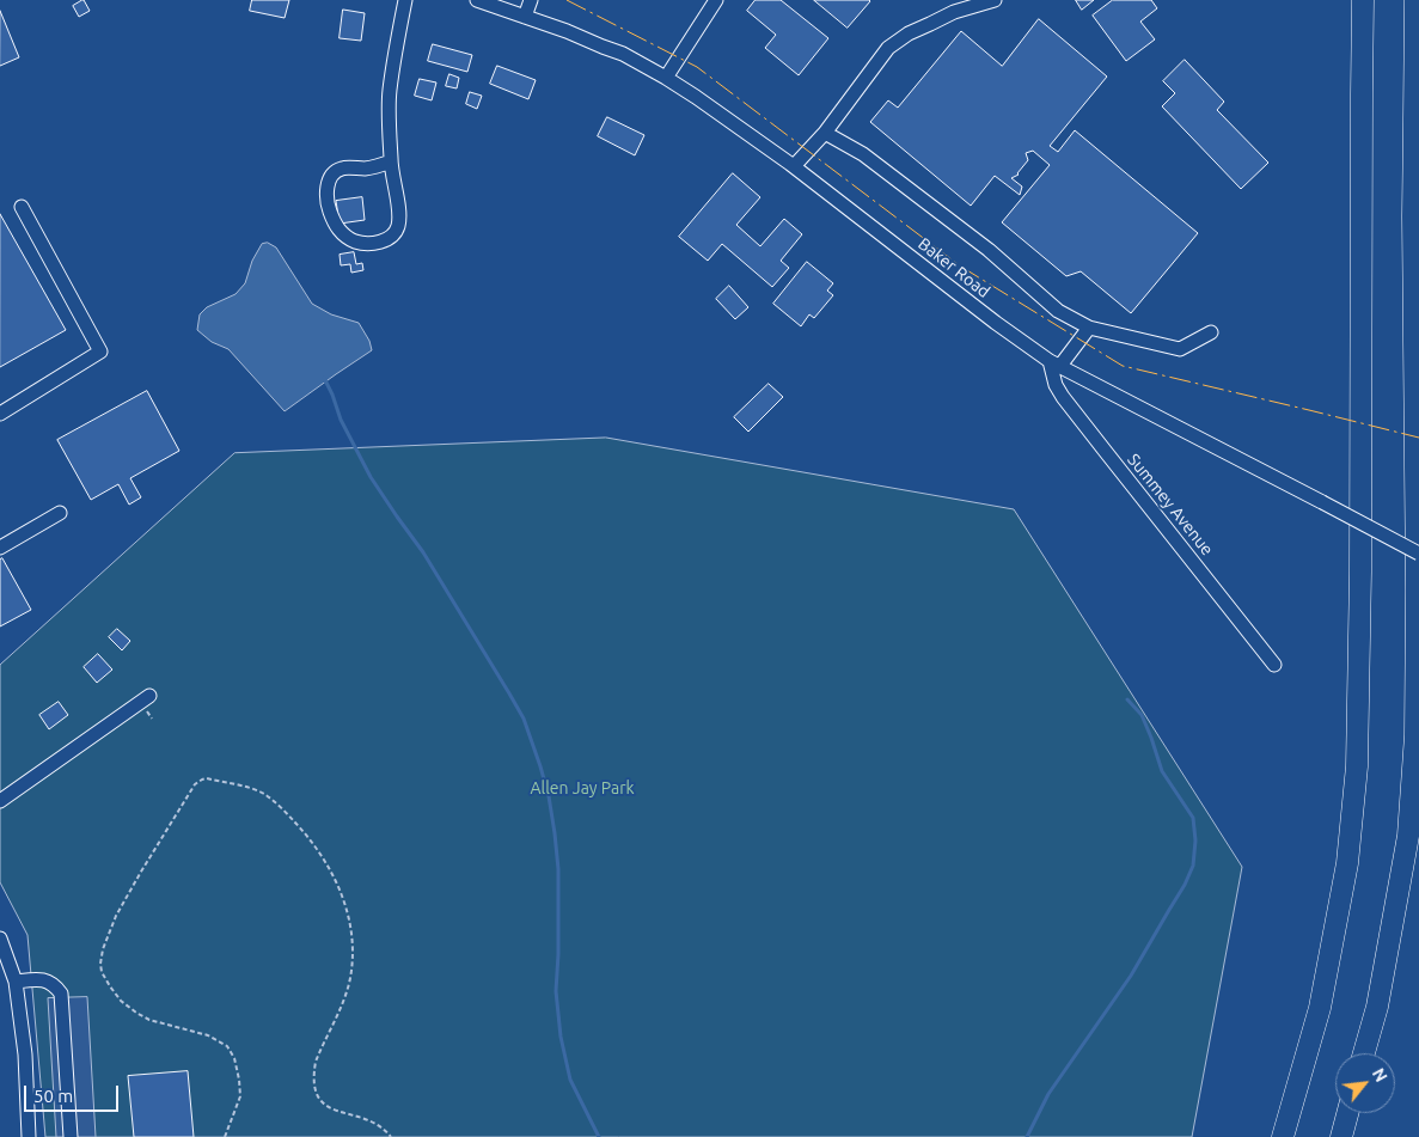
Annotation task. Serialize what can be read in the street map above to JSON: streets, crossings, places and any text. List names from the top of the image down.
{
  "streets": {
    "street": ["Baker Road", "Summey Avenue"]
  },
  "crossings": [
    ["Baker Road", "Summey Avenue"]
  ],
  "parks": ["Allen Jay Park"],
  "scale_bar": "50 m",
  "north": "top right"
}
